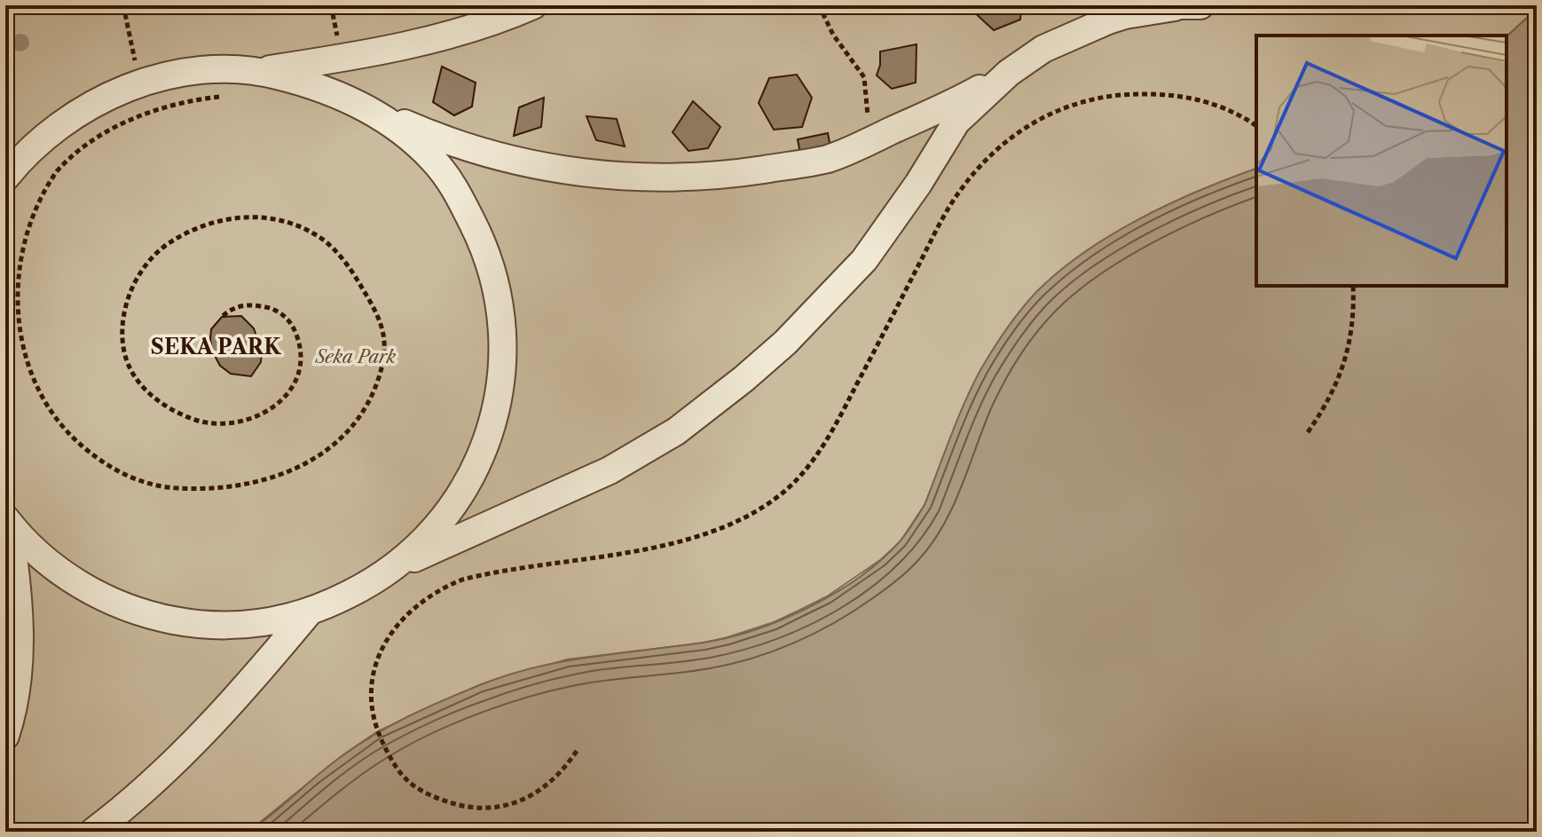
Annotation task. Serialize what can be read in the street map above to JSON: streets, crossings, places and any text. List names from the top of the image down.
{
  "districts": ["SEKA PARK"],
  "parks": ["Seka Park"]
}
